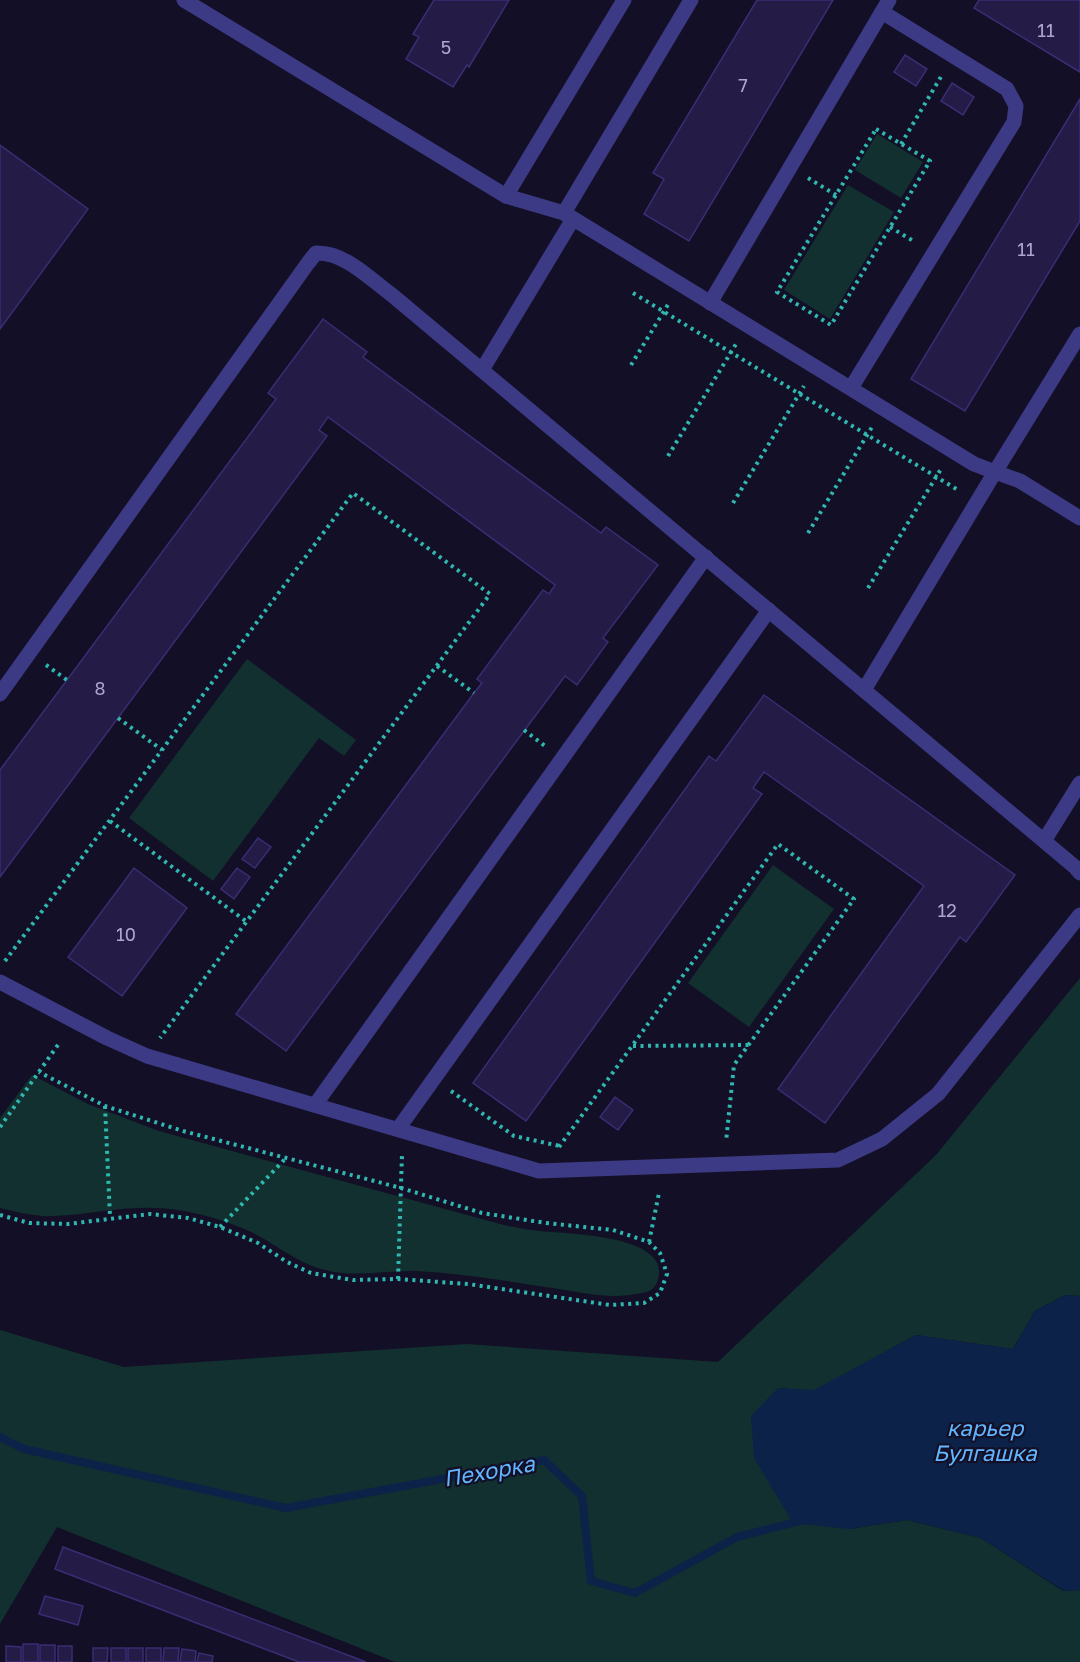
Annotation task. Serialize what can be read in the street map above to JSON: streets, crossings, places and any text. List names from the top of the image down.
{
  "water": ["карьер Булгашка", "Пехорка"],
  "house_numbers": [
    "11",
    "5",
    "7",
    "11",
    "8",
    "12",
    "10"
  ]
}
